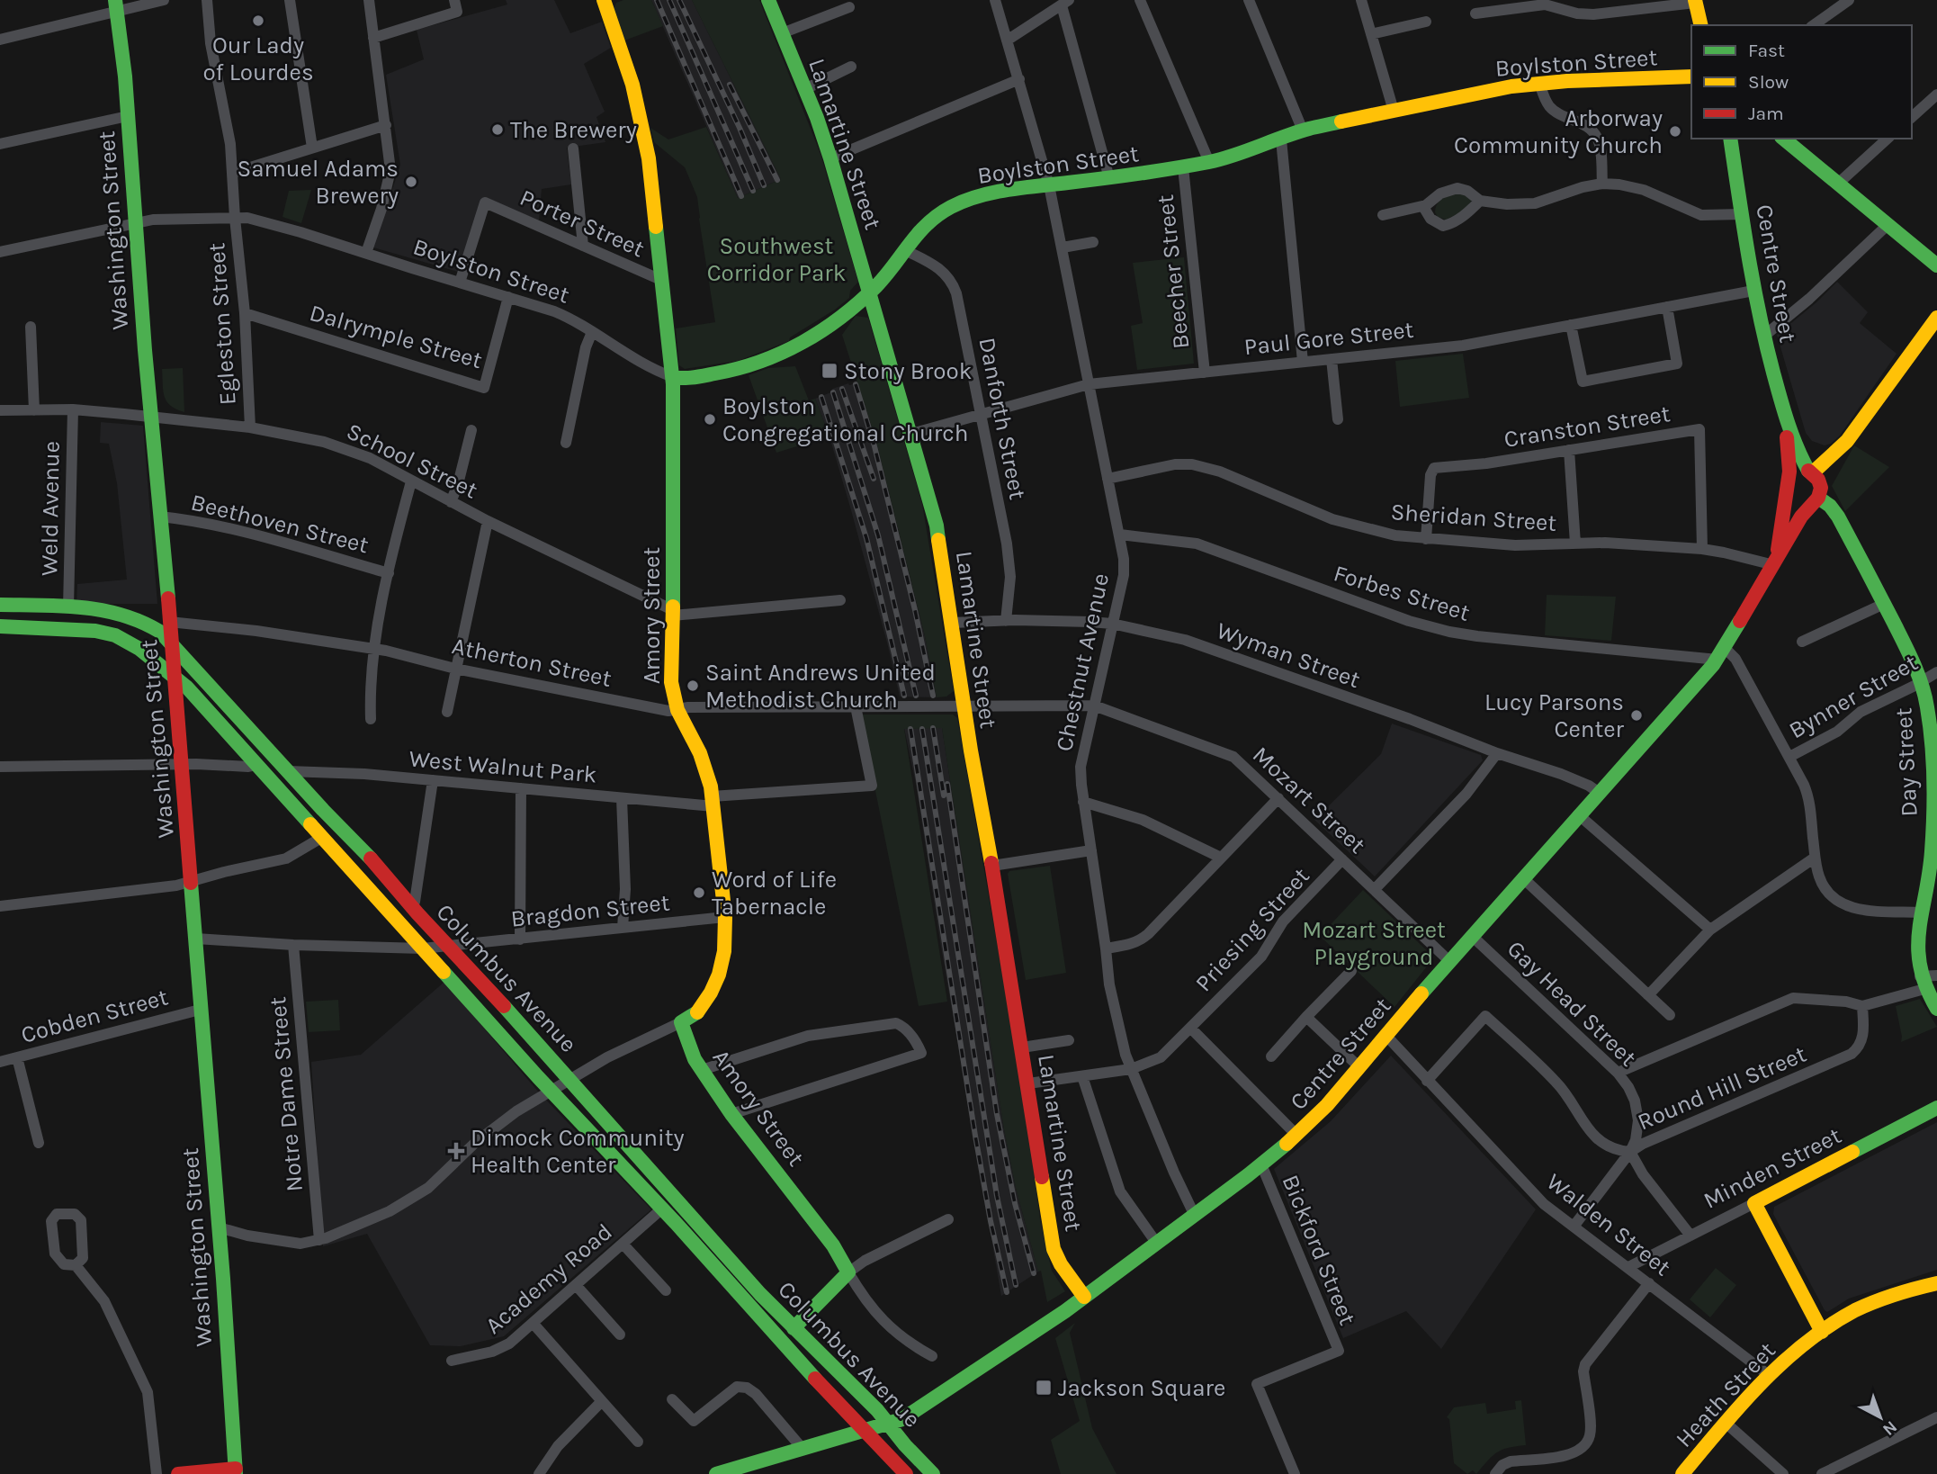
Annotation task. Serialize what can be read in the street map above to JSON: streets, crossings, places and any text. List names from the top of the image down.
{
  "streets": {
    "main road": [
      "Boylston Street",
      "Lamartine Street",
      "Washington Street",
      "Centre Street",
      "Amory Street",
      "Day Street",
      "Columbus Avenue",
      "Minden Street",
      "Heath Street"
    ],
    "street": [
      "Porter Street",
      "Beecher Street",
      "Egleston Street",
      "Dalrymple Street",
      "Paul Gore Street",
      "Danforth Street",
      "Cranston Street",
      "School Street",
      "Weld Avenue",
      "Sheridan Street",
      "Beethoven Street",
      "Forbes Street",
      "Wyman Street",
      "Atherton Street",
      "Chestnut Avenue",
      "Bynner Street",
      "West Walnut Park",
      "Mozart Street",
      "Bragdon Street",
      "Priesing Street",
      "Gay Head Street",
      "Cobden Street",
      "Round Hill Street",
      "Notre Dame Street",
      "Walden Street",
      "Bickford Street",
      "Academy Road"
    ]
  },
  "crossings": [
    ["Boylston Street", "Lamartine Street"],
    ["Boylston Street", "Porter Street"],
    ["Boylston Street", "Washington Street"],
    ["Boylston Street", "Beecher Street"],
    ["Boylston Street", "Egleston Street"],
    ["Boylston Street", "Dalrymple Street"],
    ["Boylston Street", "Danforth Street"],
    ["Boylston Street", "Amory Street"],
    ["Boylston Street", "Chestnut Avenue"],
    ["Lamartine Street", "Centre Street"],
    ["Lamartine Street", "Paul Gore Street"],
    ["Lamartine Street", "Wyman Street"],
    ["Lamartine Street", "Atherton Street"],
    ["Lamartine Street", "Mozart Street"],
    ["Lamartine Street", "Priesing Street"],
    ["Porter Street", "Amory Street"],
    ["Washington Street", "School Street"],
    ["Washington Street", "Beethoven Street"],
    ["Washington Street", "Atherton Street"],
    ["Washington Street", "Bragdon Street"],
    ["Washington Street", "Columbus Avenue"],
    ["Washington Street", "Cobden Street"],
    ["Beecher Street", "Paul Gore Street"],
    ["Centre Street", "Paul Gore Street"],
    ["Centre Street", "Sheridan Street"],
    ["Centre Street", "Forbes Street"],
    ["Centre Street", "Wyman Street"],
    ["Centre Street", "Chestnut Avenue"],
    ["Centre Street", "Day Street"],
    ["Centre Street", "Mozart Street"],
    ["Centre Street", "Columbus Avenue"],
    ["Centre Street", "Gay Head Street"],
    ["Centre Street", "Walden Street"],
    ["Centre Street", "Bickford Street"],
    ["Egleston Street", "Dalrymple Street"],
    ["Egleston Street", "School Street"],
    ["Paul Gore Street", "Danforth Street"],
    ["Paul Gore Street", "Chestnut Avenue"],
    ["Danforth Street", "Wyman Street"],
    ["Cranston Street", "Sheridan Street"],
    ["School Street", "Weld Avenue"],
    ["School Street", "Amory Street"],
    ["Weld Avenue", "Columbus Avenue"],
    ["Sheridan Street", "Chestnut Avenue"],
    ["Forbes Street", "Chestnut Avenue"],
    ["Amory Street", "Atherton Street"],
    ["Amory Street", "West Walnut Park"],
    ["Amory Street", "Bragdon Street"],
    ["Wyman Street", "Chestnut Avenue"],
    ["Atherton Street", "West Walnut Park"],
    ["Atherton Street", "Mozart Street"],
    ["Chestnut Avenue", "Mozart Street"],
    ["Chestnut Avenue", "Priesing Street"],
    ["Bynner Street", "Day Street"],
    ["West Walnut Park", "Columbus Avenue"],
    ["Mozart Street", "Priesing Street"],
    ["Bragdon Street", "Columbus Avenue"],
    ["Bragdon Street", "Notre Dame Street"],
    ["Columbus Avenue", "Academy Road"],
    ["Gay Head Street", "Round Hill Street"],
    ["Round Hill Street", "Walden Street"],
    ["Minden Street", "Walden Street"],
    ["Walden Street", "Heath Street"]
  ],
  "parks": ["Southwest Corridor Park", "Mozart Street Playground"],
  "places": {
    "other": [
      "Our Lady of Lourdes",
      "The Brewery",
      "Arborway Community Church",
      "Samuel Adams Brewery",
      "Boylston Congregational Church",
      "Saint Andrews United Methodist Church",
      "Lucy Parsons Center",
      "Word of Life Tabernacle"
    ],
    "transit": ["Stony Brook", "Jackson Square"],
    "health": ["Dimock Community Health Center"]
  },
  "legend": ["Fast", "Slow", "Jam"],
  "north": "bottom right"
}
